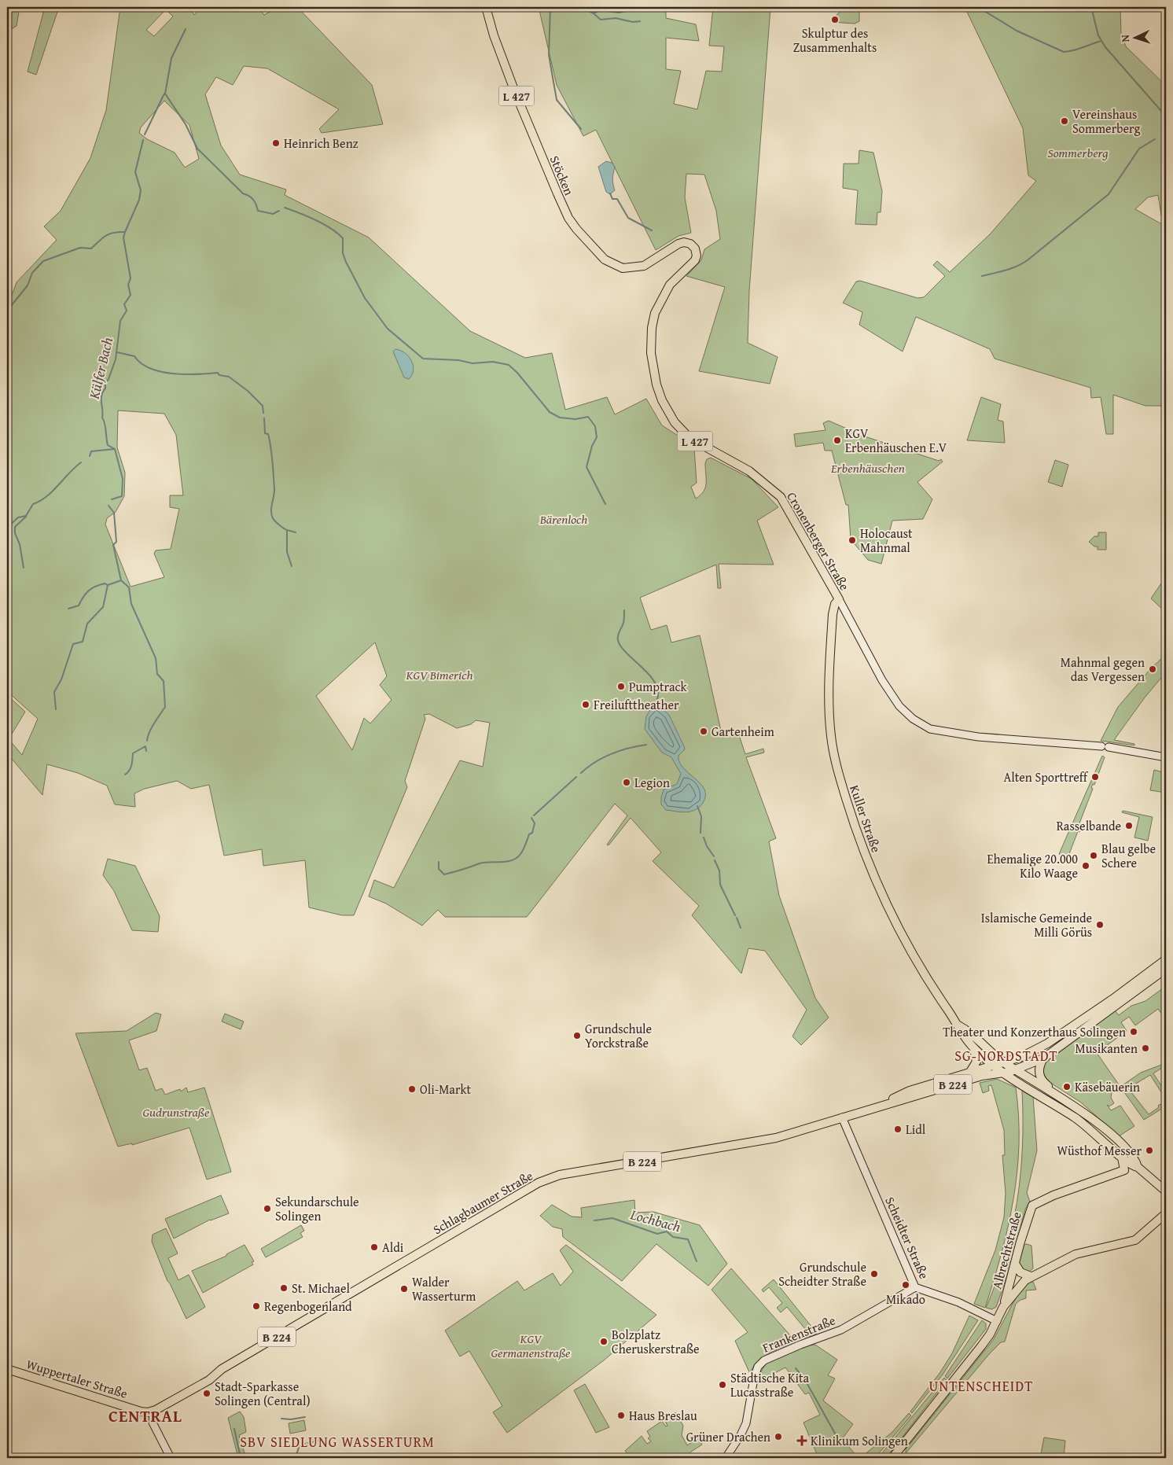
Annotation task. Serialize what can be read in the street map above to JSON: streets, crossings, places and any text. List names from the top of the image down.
{
  "streets": {
    "main road": [
      "L 427",
      "Stöcken",
      "Cronenberger Straße",
      "Kuller Straße",
      "B 224",
      "Schlagbaumer Straße",
      "Albrechtstraße",
      "Wuppertaler Straße"
    ],
    "street": ["Scheidter Straße", "Frankenstraße"]
  },
  "crossings": [
    ["Stöcken", "Cronenberger Straße"],
    ["Cronenberger Straße", "Kuller Straße"],
    ["Kuller Straße", "B 224"],
    ["Kuller Straße", "Schlagbaumer Straße"],
    ["B 224", "Schlagbaumer Straße"],
    ["Schlagbaumer Straße", "Scheidter Straße"],
    ["Schlagbaumer Straße", "Wuppertaler Straße"],
    ["Scheidter Straße", "Frankenstraße"]
  ],
  "districts": [
    "SG-NORDSTADT",
    "UNTENSCHEIDT",
    "CENTRAL",
    "SBV SIEDLUNG WASSERTURM"
  ],
  "water": ["Külfer Bach", "Lochbach"],
  "parks": [
    "Sommerberg",
    "Erbenhäuschen",
    "Bärenloch",
    "KGV Bimerich",
    "Gudrunstraße",
    "KGV Germanenstraße"
  ],
  "places": {
    "other": [
      "Skulptur des Zusammenhalts",
      "Vereinshaus Sommerberg",
      "Heinrich Benz",
      "KGV Erbenhäuschen E.V",
      "Holocaust Mahnmal",
      "Mahnmal gegen das Vergessen",
      "Pumptrack",
      "Freilufttheather",
      "Gartenheim",
      "Alten Sporttreff",
      "Legion",
      "Rasselbande",
      "Blau gelbe Schere",
      "Ehemalige 20.000 Kilo Waage",
      "Islamische Gemeinde Milli Görüs",
      "Theater und Konzerthaus Solingen",
      "Grundschule Yorckstraße",
      "Musikanten",
      "Käsebäuerin",
      "Oli-Markt",
      "Lidl",
      "Wüsthof Messer",
      "Sekundarschule Solingen",
      "Aldi",
      "Grundschule Scheidter Straße",
      "Mikado",
      "St. Michael",
      "Walder Wasserturm",
      "Regenbogenland",
      "Bolzplatz Cheruskerstraße",
      "Städtische Kita Lucasstraße",
      "Stadt-Sparkasse Solingen (Central)",
      "Haus Breslau",
      "Grüner Drachen"
    ],
    "health": ["Klinikum Solingen"]
  },
  "north": "left"
}
